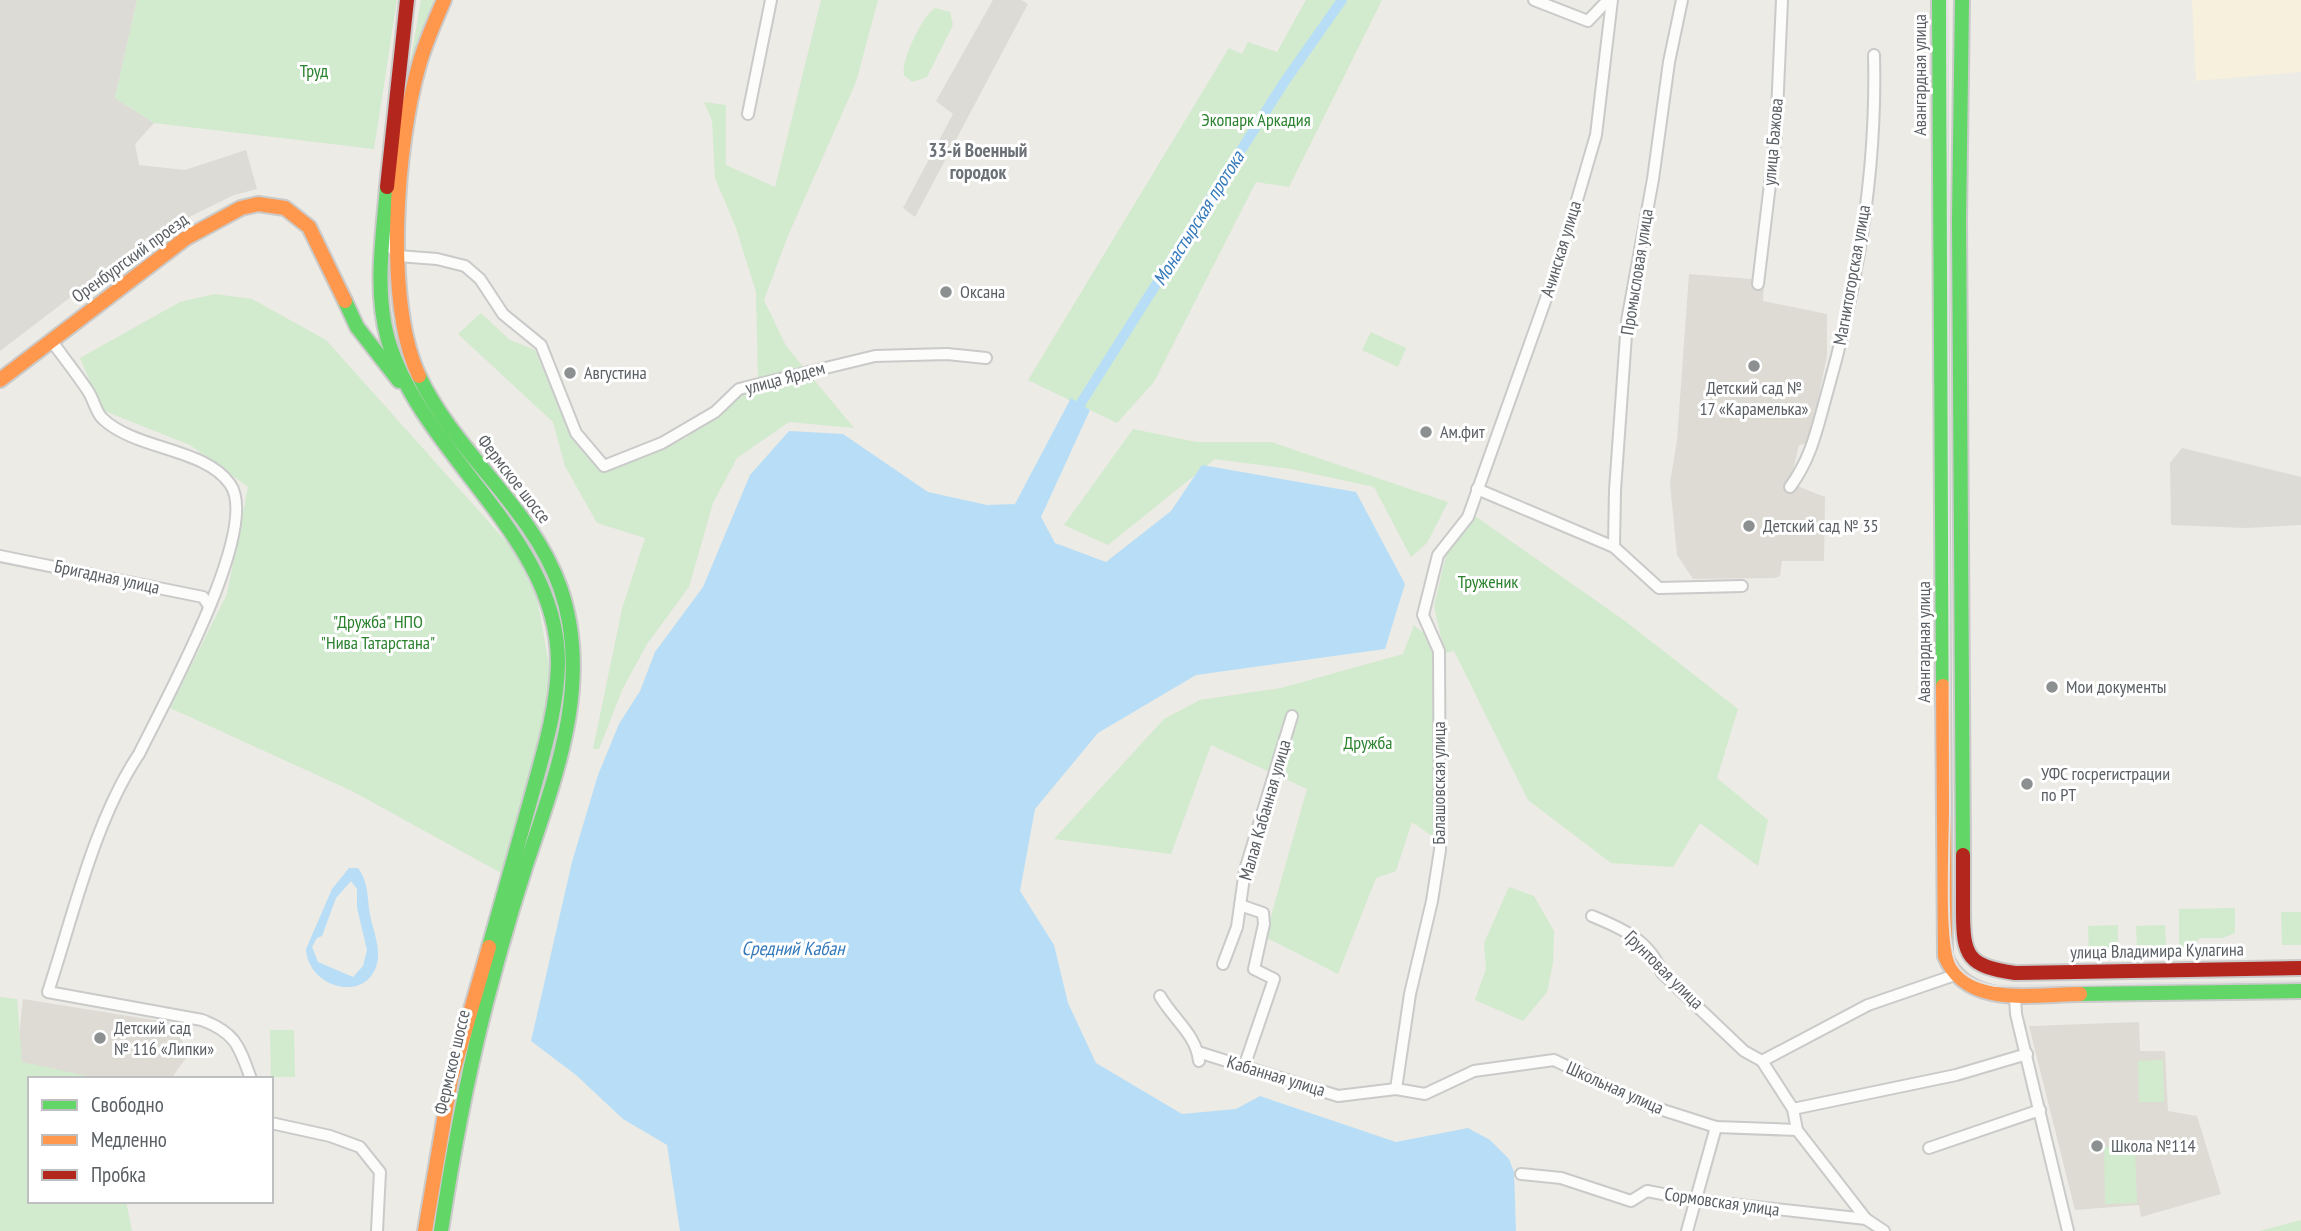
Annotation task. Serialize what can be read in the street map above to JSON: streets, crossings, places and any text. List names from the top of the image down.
{
  "streets": {
    "main road": [
      "Авангардная улица",
      "Оренбургский проезд",
      "Фермское шоссе",
      "улица Владимира Кулагина"
    ],
    "street": [
      "улица Бажова",
      "Ачинская улица",
      "Промысловая улица",
      "Магнитогорская улица",
      "улица Ярдем",
      "Бригадная улица",
      "Балашовская улица",
      "Малая Кабанная улица",
      "Грунтовая улица",
      "Кабанная улица",
      "Школьная улица",
      "Сормовская улица"
    ]
  },
  "crossings": [
    ["Авангардная улица", "улица Владимира Кулагина"],
    ["Ачинская улица", "Балашовская улица"],
    ["Оренбургский проезд", "Фермское шоссе"],
    ["улица Ярдем", "Фермское шоссе"],
    ["Балашовская улица", "Кабанная улица"],
    ["Балашовская улица", "Школьная улица"],
    ["Малая Кабанная улица", "Кабанная улица"],
    ["Грунтовая улица", "Школьная улица"],
    ["Грунтовая улица", "Сормовская улица"],
    ["Кабанная улица", "Школьная улица"]
  ],
  "districts": ["33-й Военный городок"],
  "water": ["Монастырская протока", "Средний Кабан"],
  "parks": [
    "Труд",
    "Экопарк Аркадия",
    "Труженик",
    "\"Дружба\" НПО \"Нива Татарстана\"",
    "Дружба"
  ],
  "places": [
    "Оксана",
    "Детский сад № 17 «Карамелька»",
    "Августина",
    "Ам.фит",
    "Детский сад № 35",
    "Мои документы",
    "УФС госрегистрации по РТ",
    "Детский сад № 116 «Липки»",
    "Школа №114"
  ],
  "legend": ["Свободно", "Медленно", "Пробка"]
}
